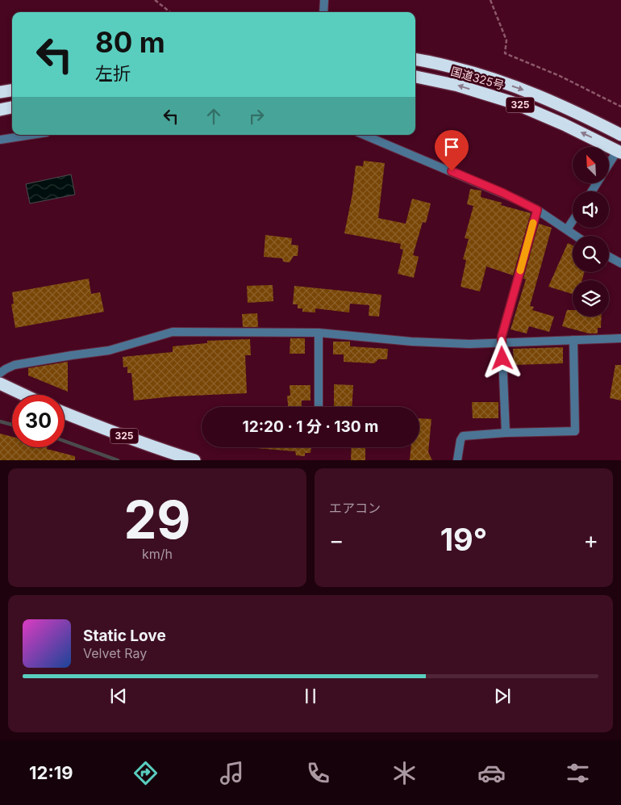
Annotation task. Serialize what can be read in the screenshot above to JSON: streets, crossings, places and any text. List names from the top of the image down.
{
  "streets": {
    "highway": ["国道325号", "325"]
  },
  "north": "top left",
  "page": {
    "turn": ["80 m", "左折"],
    "limit": "30",
    "trip": "12:20 · 1 分 · 130 m",
    "tile": [
      ["29", "km/h"],
      "エアコン"
    ],
    "heat": ["−", "19°", "+"],
    "song": ["Static Love", "Velvet Ray"],
    "tabs": "12:19"
  }
}
